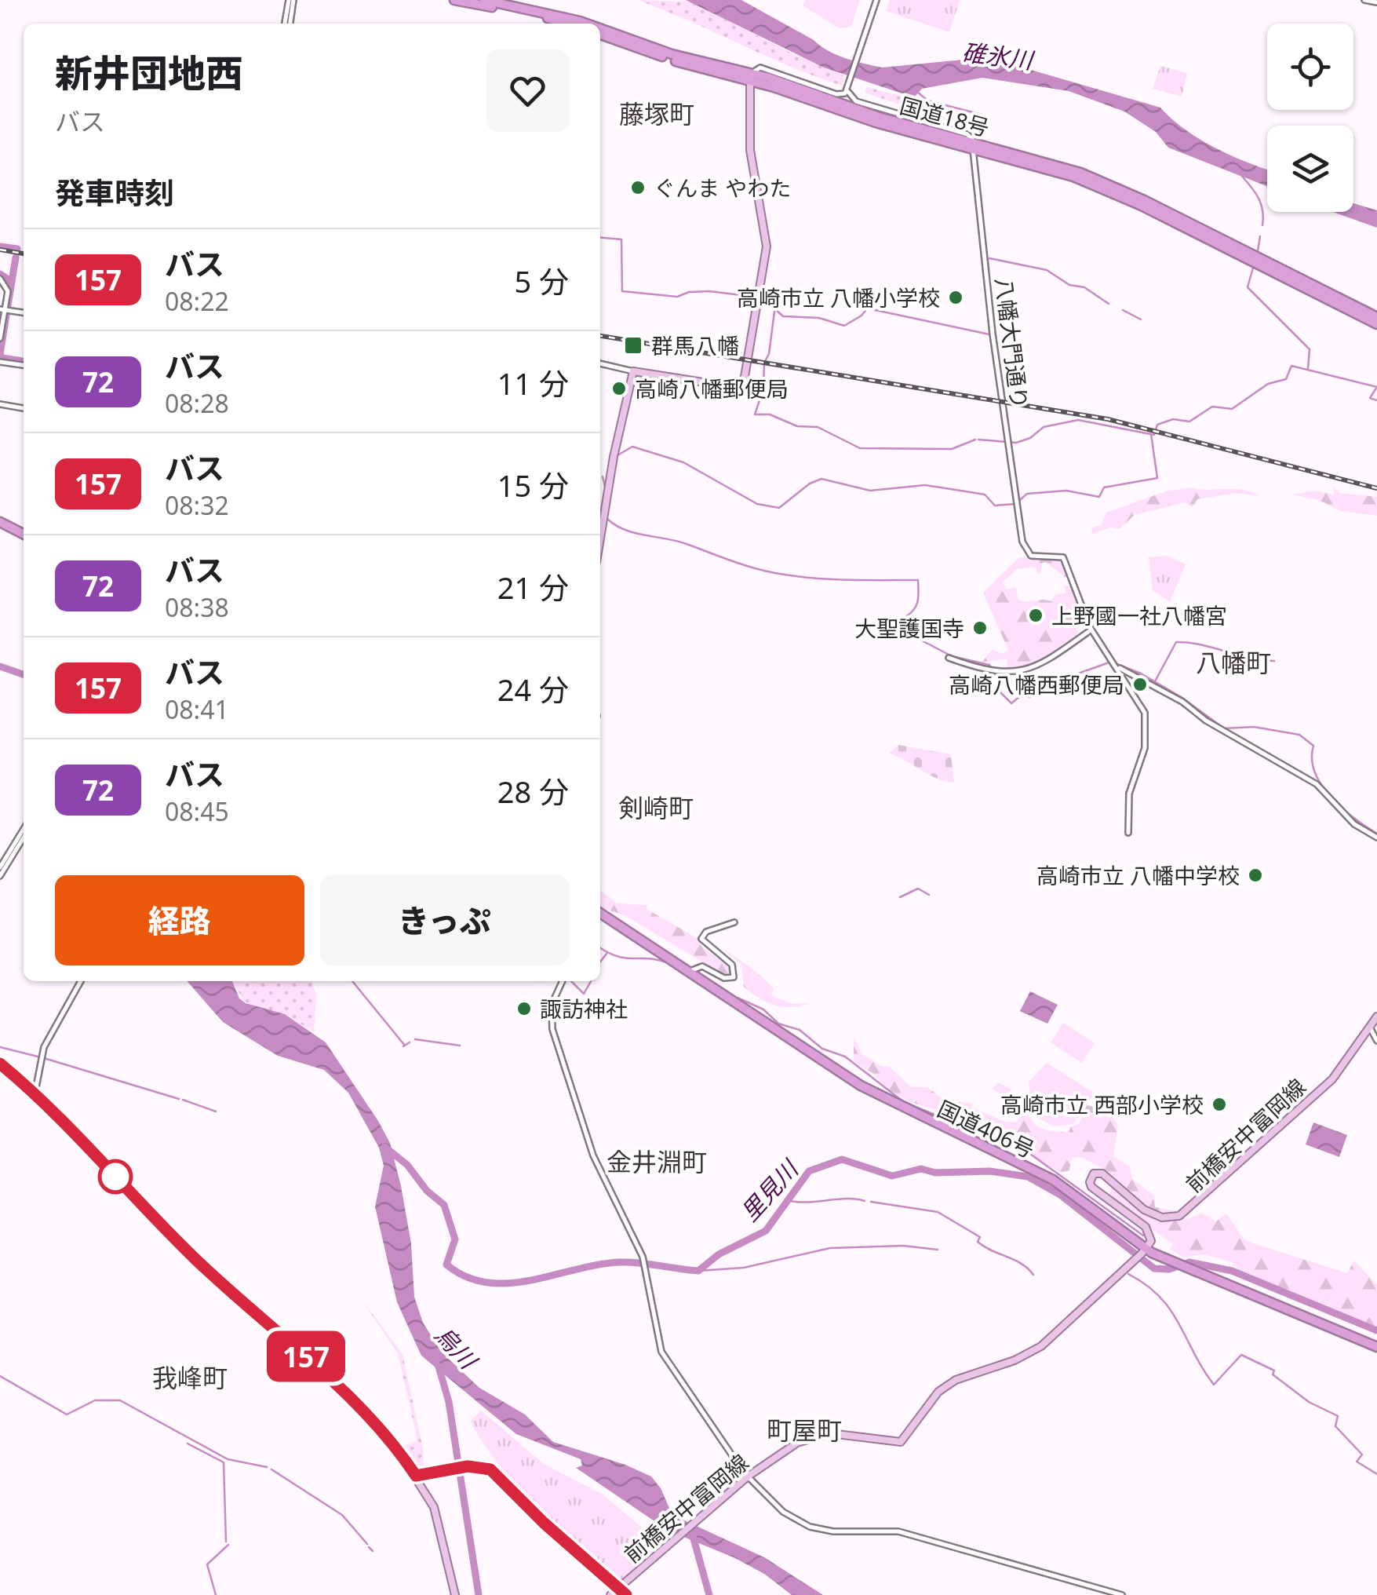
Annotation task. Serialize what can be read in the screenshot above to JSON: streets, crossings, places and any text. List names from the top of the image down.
{
  "streets": {
    "highway": ["国道18号", "国道406号"],
    "main road": ["前橋安中富岡線"],
    "street": ["八幡大門通り"]
  },
  "crossings": [
    ["国道18号", "八幡大門通り"],
    ["国道406号", "前橋安中富岡線"]
  ],
  "districts": [
    "藤塚町",
    "八幡町",
    "剣崎町",
    "金井淵町",
    "我峰町",
    "町屋町"
  ],
  "water": ["碓氷川", "里見川", "烏川"],
  "places": {
    "other": [
      "ぐんま やわた",
      "高崎市立 八幡小学校",
      "高崎八幡郵便局",
      "上野國一社八幡宮",
      "大聖護国寺",
      "高崎八幡西郵便局",
      "高崎市立 八幡中学校",
      "諏訪神社",
      "高崎市立 西部小学校"
    ],
    "transit": ["群馬八幡"]
  },
  "lines": ["bus line 157"],
  "page": {
    "on_map": "157",
    "heading": [
      ["新井団地西", "バス"],
      "発車時刻"
    ],
    "list": [
      {
        "mark": "157",
        "name": "バス",
        "note": "08:22",
        "value": "5 分"
      },
      {
        "mark": "72",
        "name": "バス",
        "note": "08:28",
        "value": "11 分"
      },
      {
        "mark": "157",
        "name": "バス",
        "note": "08:32",
        "value": "15 分"
      },
      {
        "mark": "72",
        "name": "バス",
        "note": "08:38",
        "value": "21 分"
      },
      {
        "mark": "157",
        "name": "バス",
        "note": "08:41",
        "value": "24 分"
      },
      {
        "mark": "72",
        "name": "バス",
        "note": "08:45",
        "value": "28 分"
      }
    ],
    "buttons": ["経路", "きっぷ"]
  }
}
